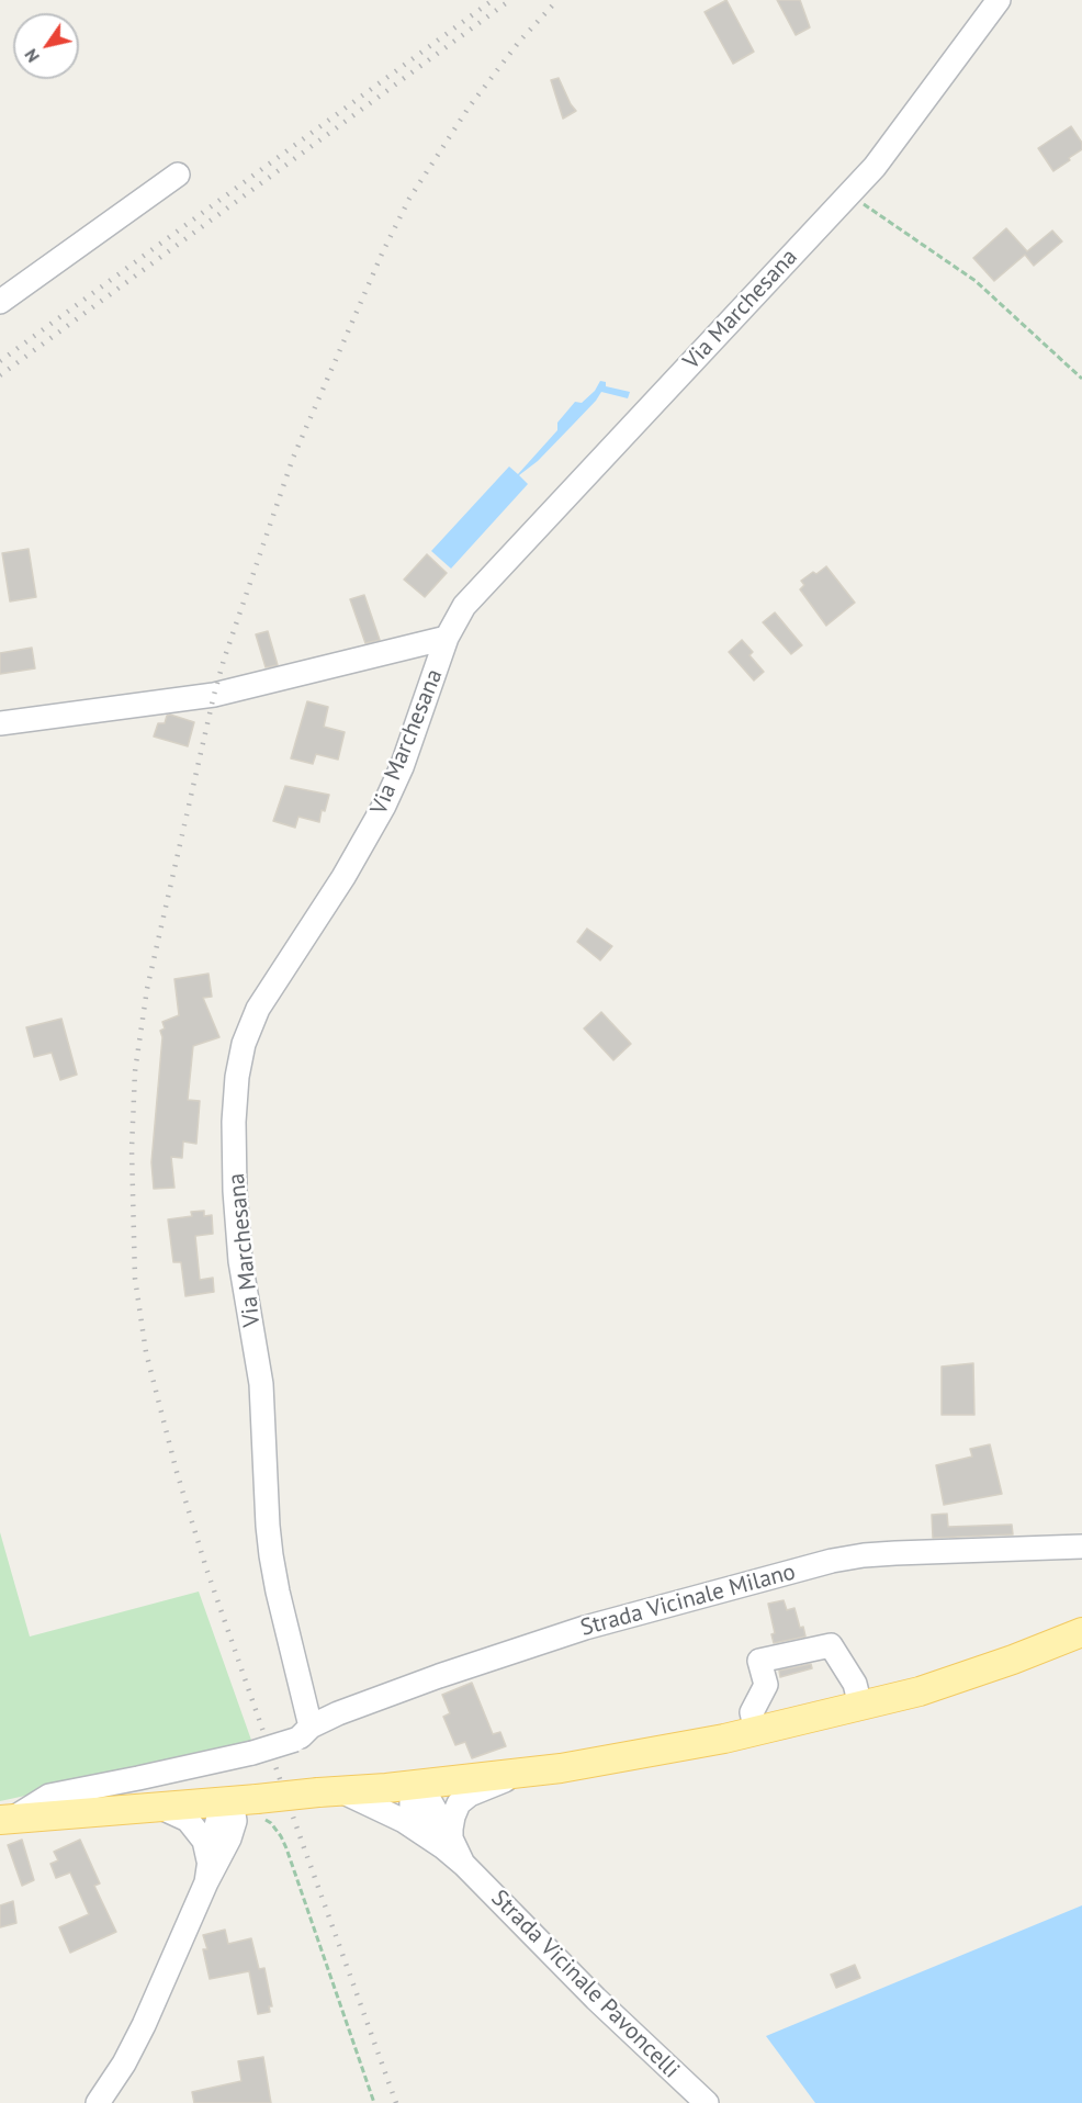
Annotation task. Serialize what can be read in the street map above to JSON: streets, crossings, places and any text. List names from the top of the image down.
{
  "streets": {
    "street": ["Via Marchesana", "Strada Vicinale Milano", "Strada Vicinale Pavoncelli"]
  },
  "crossings": [
    ["Via Marchesana", "Strada Vicinale Milano"]
  ],
  "north": "bottom left"
}
